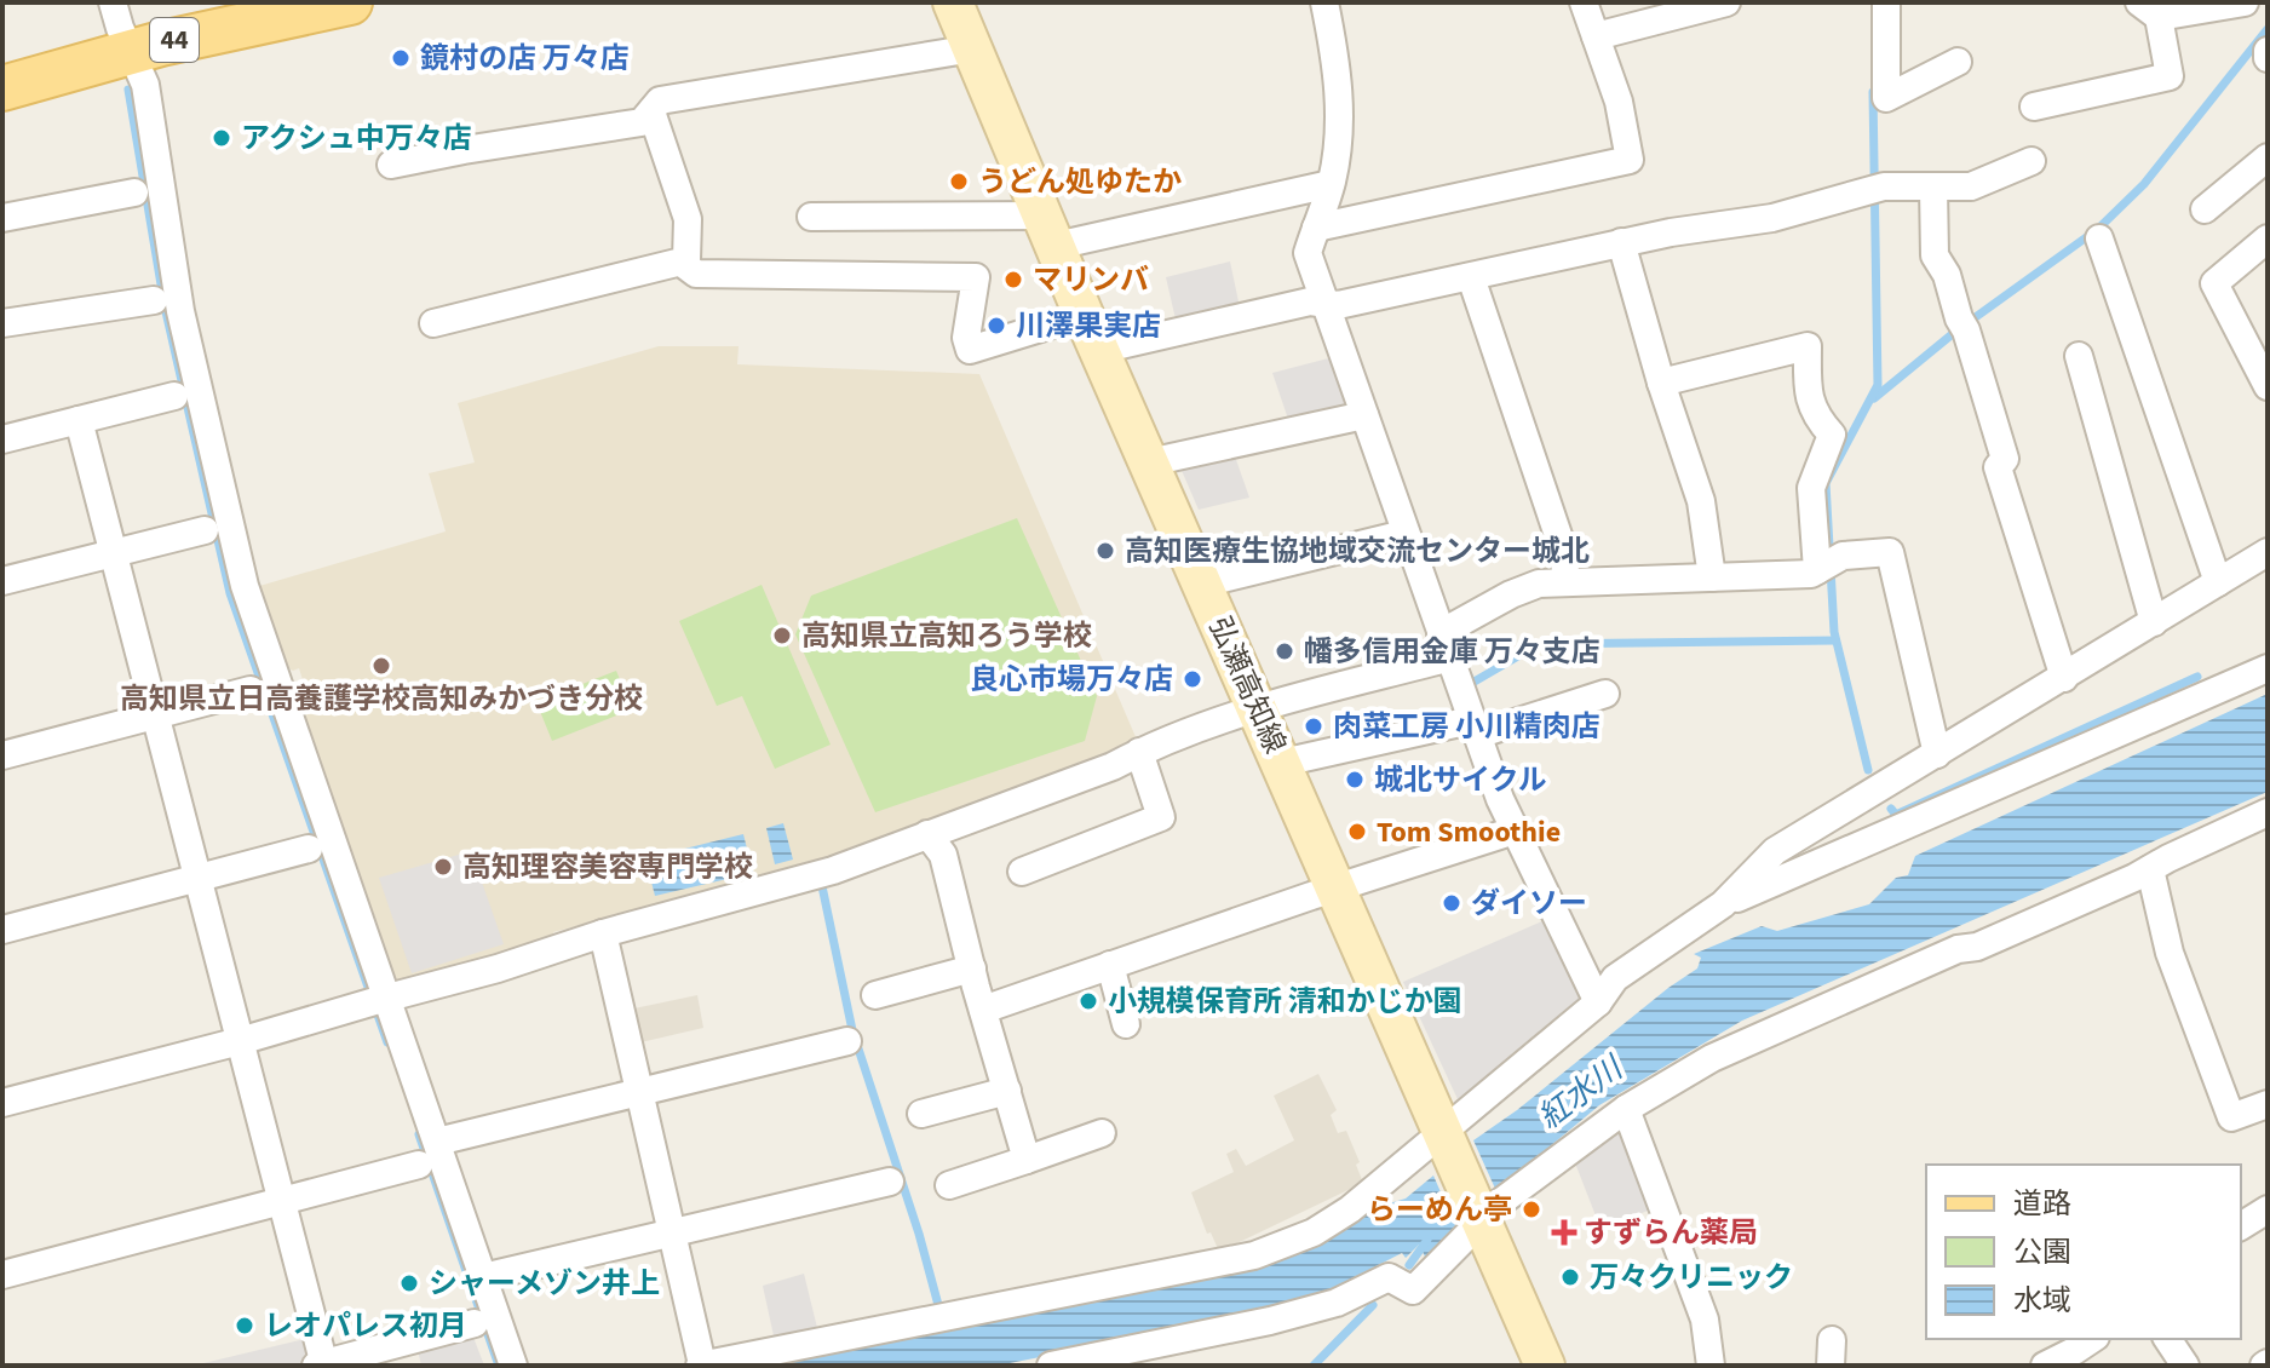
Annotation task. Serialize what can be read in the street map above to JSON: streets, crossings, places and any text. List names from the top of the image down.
{
  "streets": {
    "main road": ["44", "弘瀬高知線"]
  },
  "water": ["紅水川"],
  "places": {
    "other": [
      "鏡村の店 万々店",
      "アクシュ中万々店",
      "うどん処ゆたか",
      "マリンバ",
      "川澤果実店",
      "高知医療生協地域交流センター城北",
      "高知県立高知ろう学校",
      "幡多信用金庫 万々支店",
      "高知県立日高養護学校高知みかづき分校",
      "良心市場万々店",
      "肉菜工房 小川精肉店",
      "城北サイクル",
      "Tom Smoothie",
      "高知理容美容専門学校",
      "ダイソー",
      "小規模保育所 清和かじか園",
      "らーめん亭",
      "万々クリニック",
      "シャーメゾン井上",
      "レオパレス初月"
    ],
    "health": ["すずらん薬局"]
  },
  "legend": ["道路", "公園", "水域"]
}
